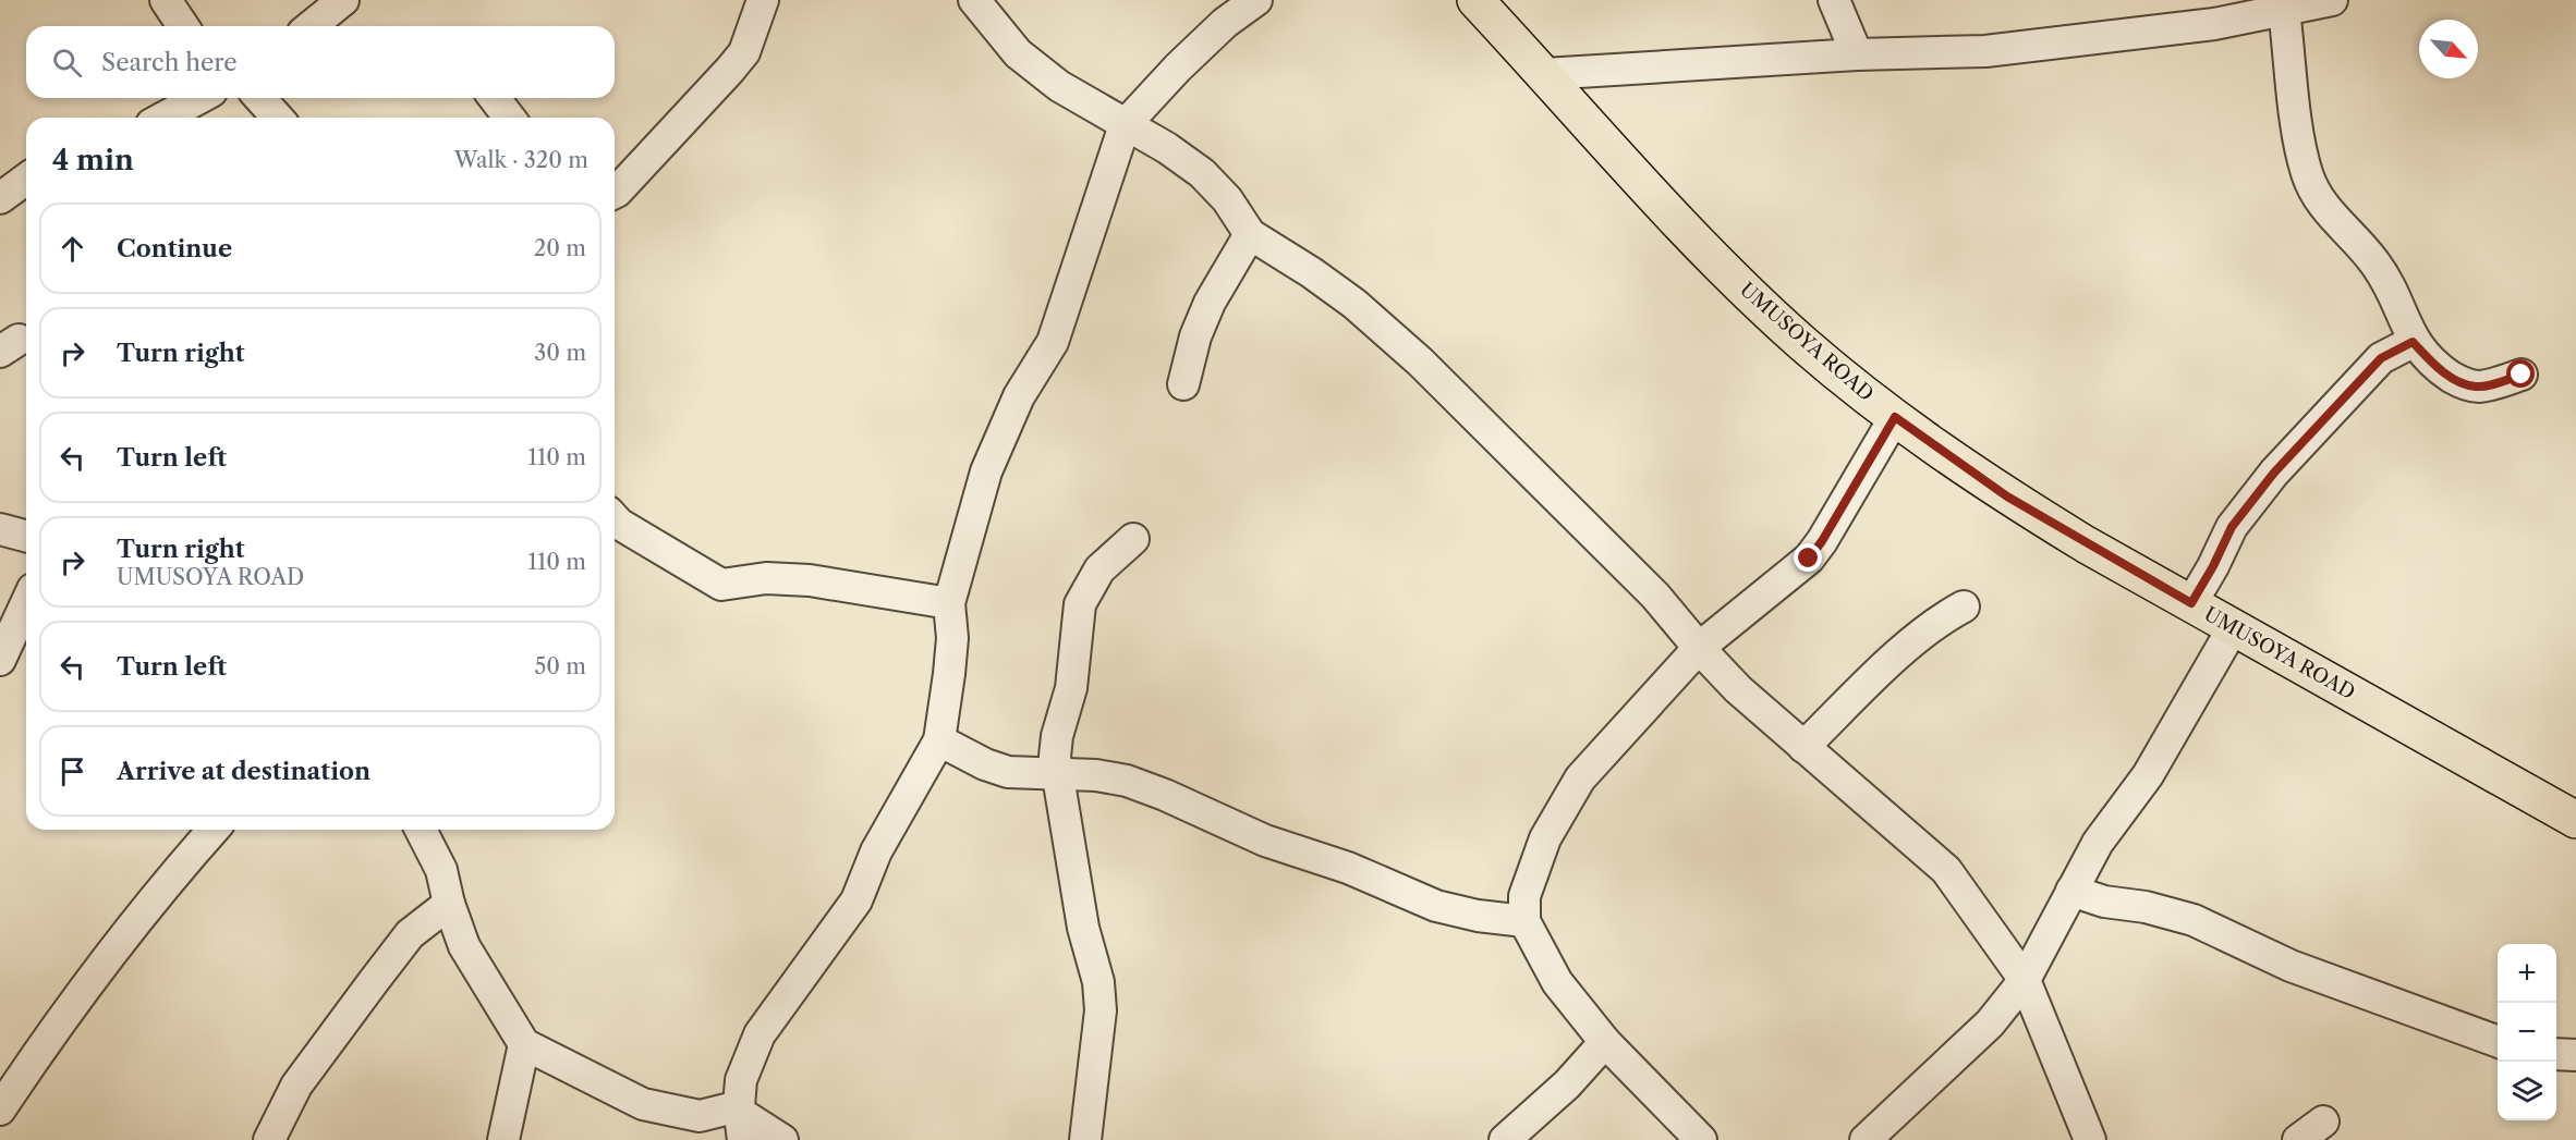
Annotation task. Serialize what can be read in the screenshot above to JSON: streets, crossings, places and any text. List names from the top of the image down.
{
  "streets": {
    "main road": ["UMUSOYA ROAD"]
  },
  "north": "bottom right",
  "page": {
    "search": "Search here",
    "heading": ["4 min", "Walk · 320 m"],
    "list": [
      ["Continue", "20 m"],
      ["Turn right", "30 m"],
      ["Turn left", "110 m"],
      ["Turn right", "UMUSOYA ROAD", "110 m"],
      ["Turn left", "50 m"],
      "Arrive at destination"
    ],
    "map_buttons": ["+", "−"]
  }
}
